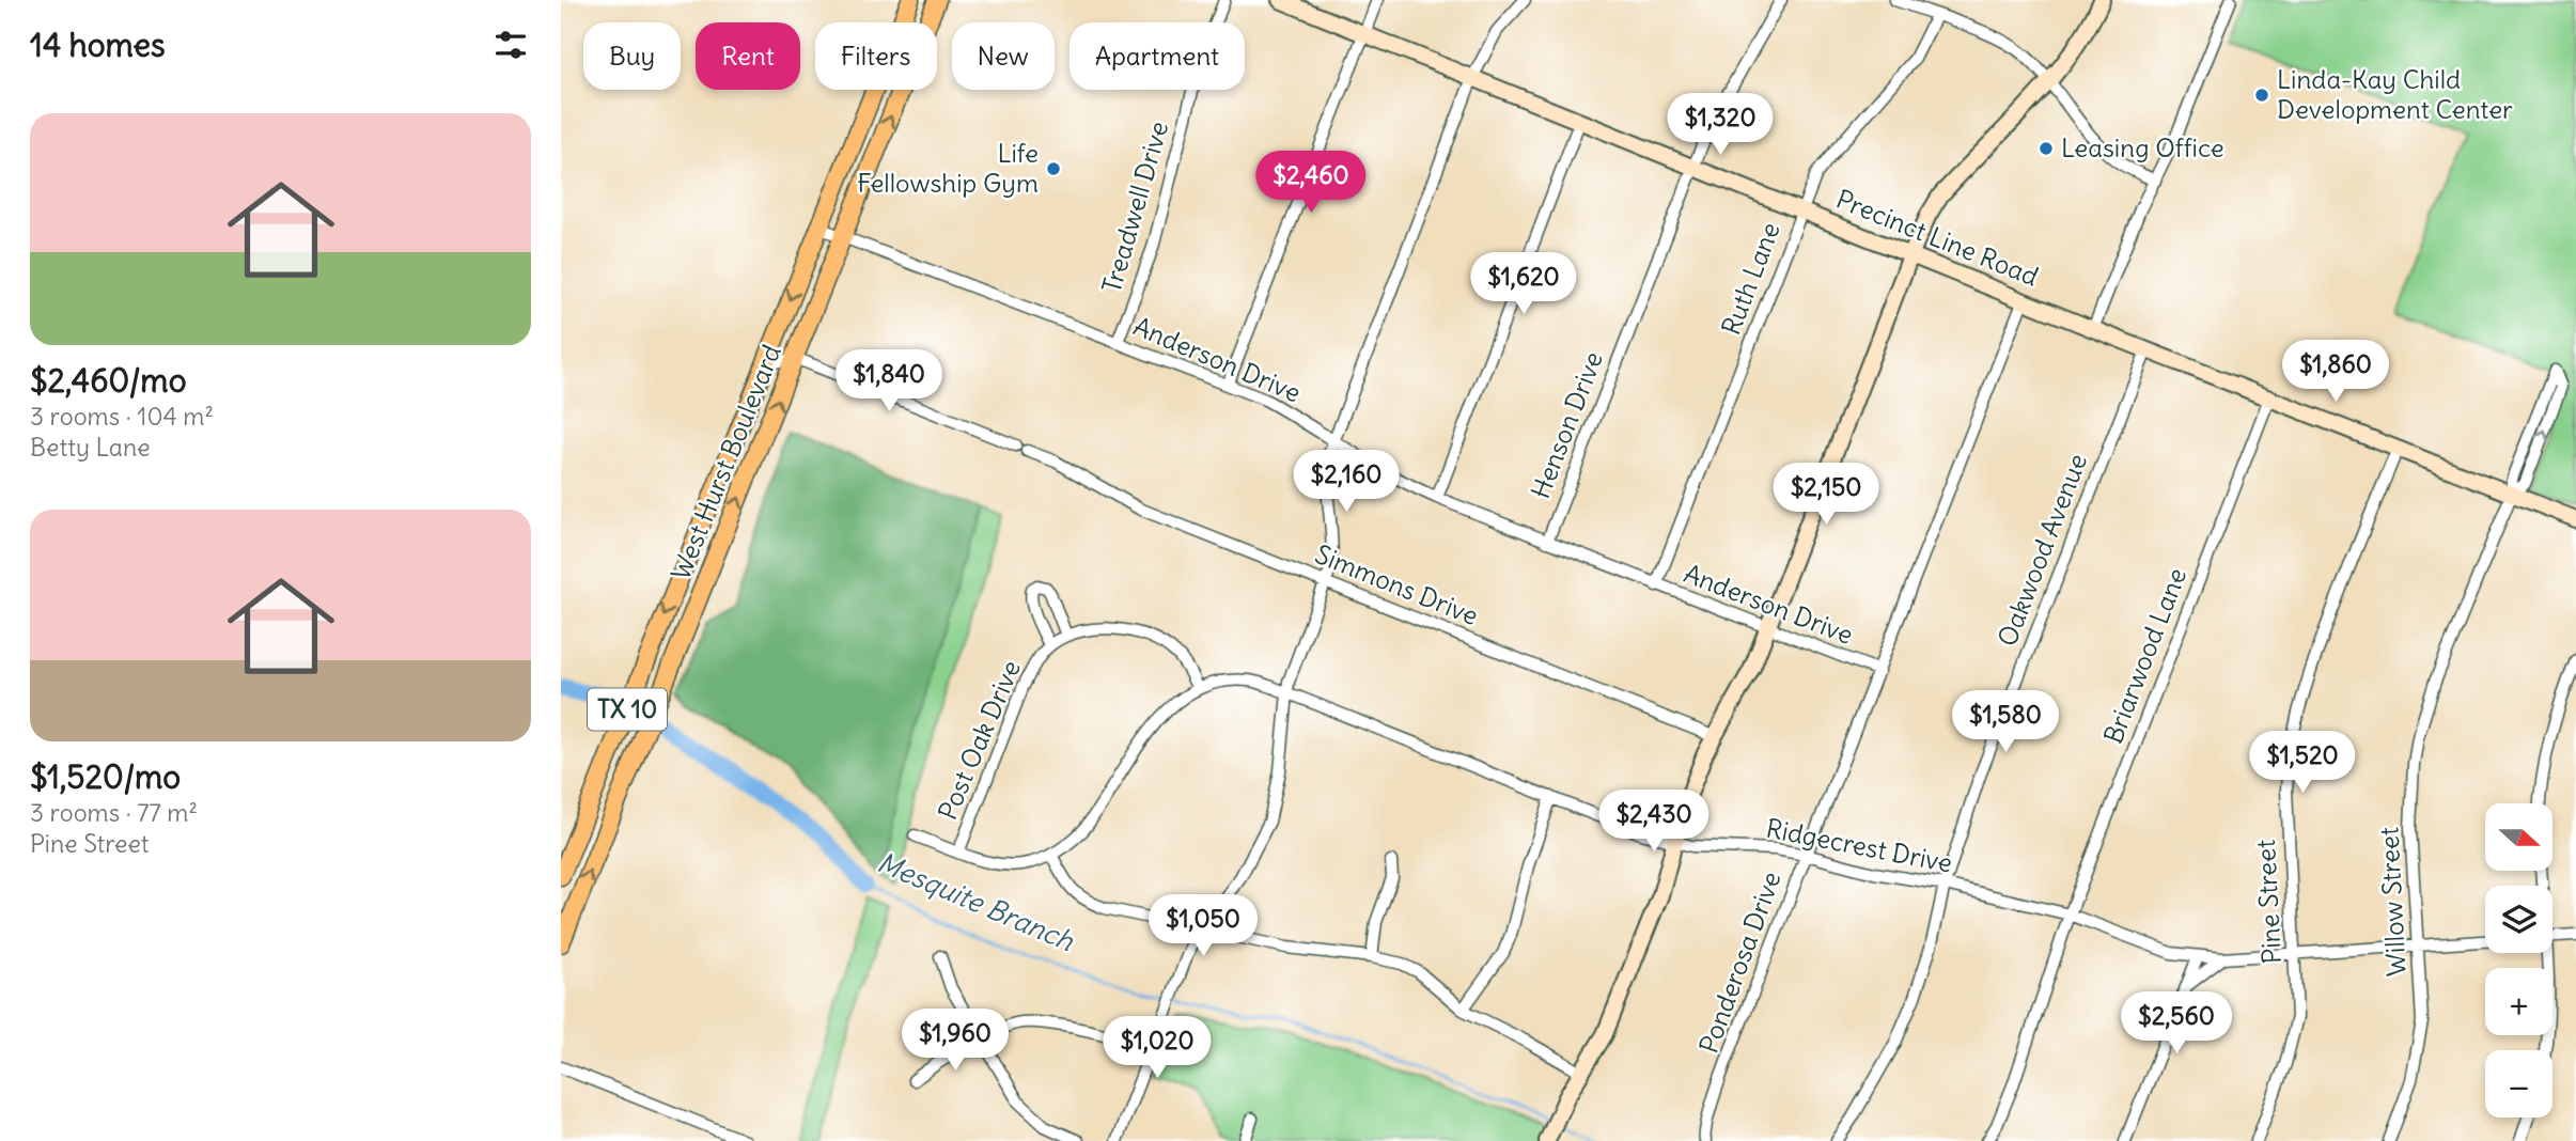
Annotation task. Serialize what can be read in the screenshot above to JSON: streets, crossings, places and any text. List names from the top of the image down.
{
  "streets": {
    "main road": ["Precinct Line Road", "West Hurst Boulevard", "TX 10"],
    "street": [
      "Treadwell Drive",
      "Ruth Lane",
      "Anderson Drive",
      "Henson Drive",
      "Oakwood Avenue",
      "Simmons Drive",
      "Briarwood Lane",
      "Post Oak Drive",
      "Ridgecrest Drive",
      "Pine Street",
      "Willow Street",
      "Ponderosa Drive"
    ]
  },
  "crossings": [
    ["Treadwell Drive", "Anderson Drive"],
    ["Precinct Line Road", "Ruth Lane"],
    ["Precinct Line Road", "Henson Drive"],
    ["Precinct Line Road", "Oakwood Avenue"],
    ["Precinct Line Road", "Briarwood Lane"],
    ["Precinct Line Road", "Pine Street"],
    ["Precinct Line Road", "Willow Street"],
    ["Precinct Line Road", "Ponderosa Drive"],
    ["Ruth Lane", "Anderson Drive"],
    ["Anderson Drive", "Henson Drive"],
    ["Anderson Drive", "West Hurst Boulevard"],
    ["Anderson Drive", "Ponderosa Drive"],
    ["West Hurst Boulevard", "Simmons Drive"],
    ["Oakwood Avenue", "Ridgecrest Drive"],
    ["Briarwood Lane", "Ridgecrest Drive"],
    ["Post Oak Drive", "Ridgecrest Drive"],
    ["Ridgecrest Drive", "Pine Street"],
    ["Ridgecrest Drive", "Willow Street"],
    ["Ridgecrest Drive", "Ponderosa Drive"]
  ],
  "water": ["Mesquite Branch"],
  "places": ["Linda-Kay Child Development Center", "Leasing Office", "Life Fellowship Gym"],
  "north": "right",
  "page": {
    "heading": "14 homes",
    "chip": [
      "Buy",
      "Rent",
      "Filters",
      "New",
      "Apartment"
    ],
    "list": [
      {
        "name": "$2,460/mo",
        "note": "3 rooms · 104 m² · Betty Lane"
      },
      {
        "name": "$1,520/mo",
        "note": "3 rooms · 77 m² · Pine Street"
      }
    ],
    "price": [
      "$1,320",
      "$2,460",
      "$1,620",
      "$1,860",
      "$1,840",
      "$2,160",
      "$2,150",
      "$1,580",
      "$1,520",
      "$2,430",
      "$1,050",
      "$2,560",
      "$1,960",
      "$1,020"
    ],
    "map_buttons": ["+", "−"]
  }
}
